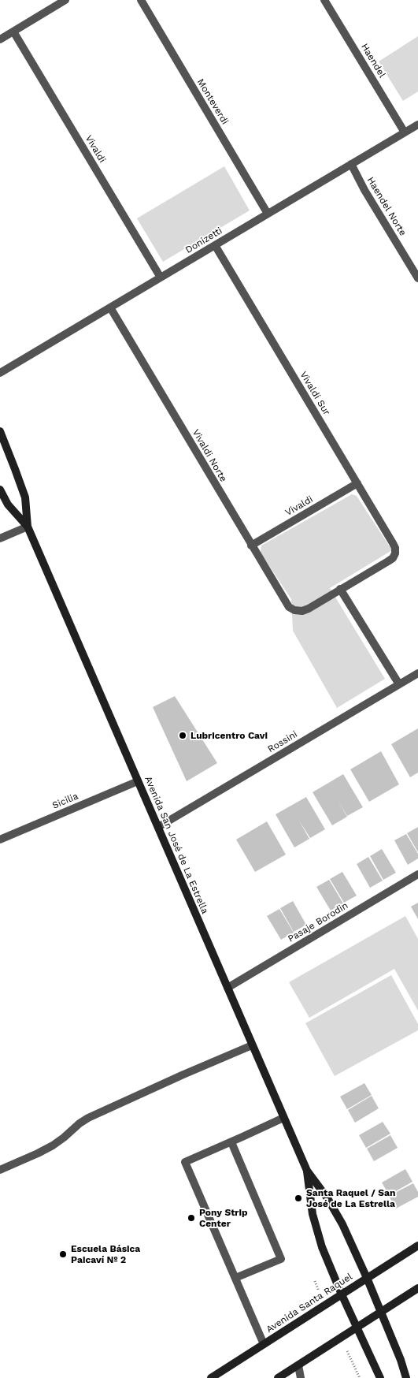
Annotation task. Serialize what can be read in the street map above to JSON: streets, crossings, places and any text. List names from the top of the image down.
{
  "streets": {
    "main road": ["Avenida San José de La Estrella", "Avenida Santa Raquel"],
    "street": [
      "Haendel",
      "Monteverdi",
      "Vivaldi",
      "Haendel Norte",
      "Donizetti",
      "Vivaldi Sur",
      "Vivaldi Norte",
      "Rossini",
      "Sicilia",
      "Pasaje Borodin"
    ]
  },
  "crossings": [
    ["Haendel", "Donizetti"],
    ["Monteverdi", "Donizetti"],
    ["Vivaldi", "Donizetti"],
    ["Vivaldi", "Vivaldi Sur"],
    ["Vivaldi", "Vivaldi Norte"],
    ["Haendel Norte", "Donizetti"],
    ["Donizetti", "Vivaldi Sur"],
    ["Donizetti", "Vivaldi Norte"],
    ["Vivaldi Sur", "Vivaldi Norte"],
    ["Rossini", "Avenida San José de La Estrella"],
    ["Sicilia", "Avenida San José de La Estrella"],
    ["Avenida San José de La Estrella", "Pasaje Borodin"],
    ["Avenida San José de La Estrella", "Avenida Santa Raquel"]
  ],
  "places": [
    "Lubricentro Cavi",
    "Santa Raquel / San José de La Estrella",
    "Pony Strip Center",
    "Escuela Básica Paicaví Nº 2"
  ]
}
